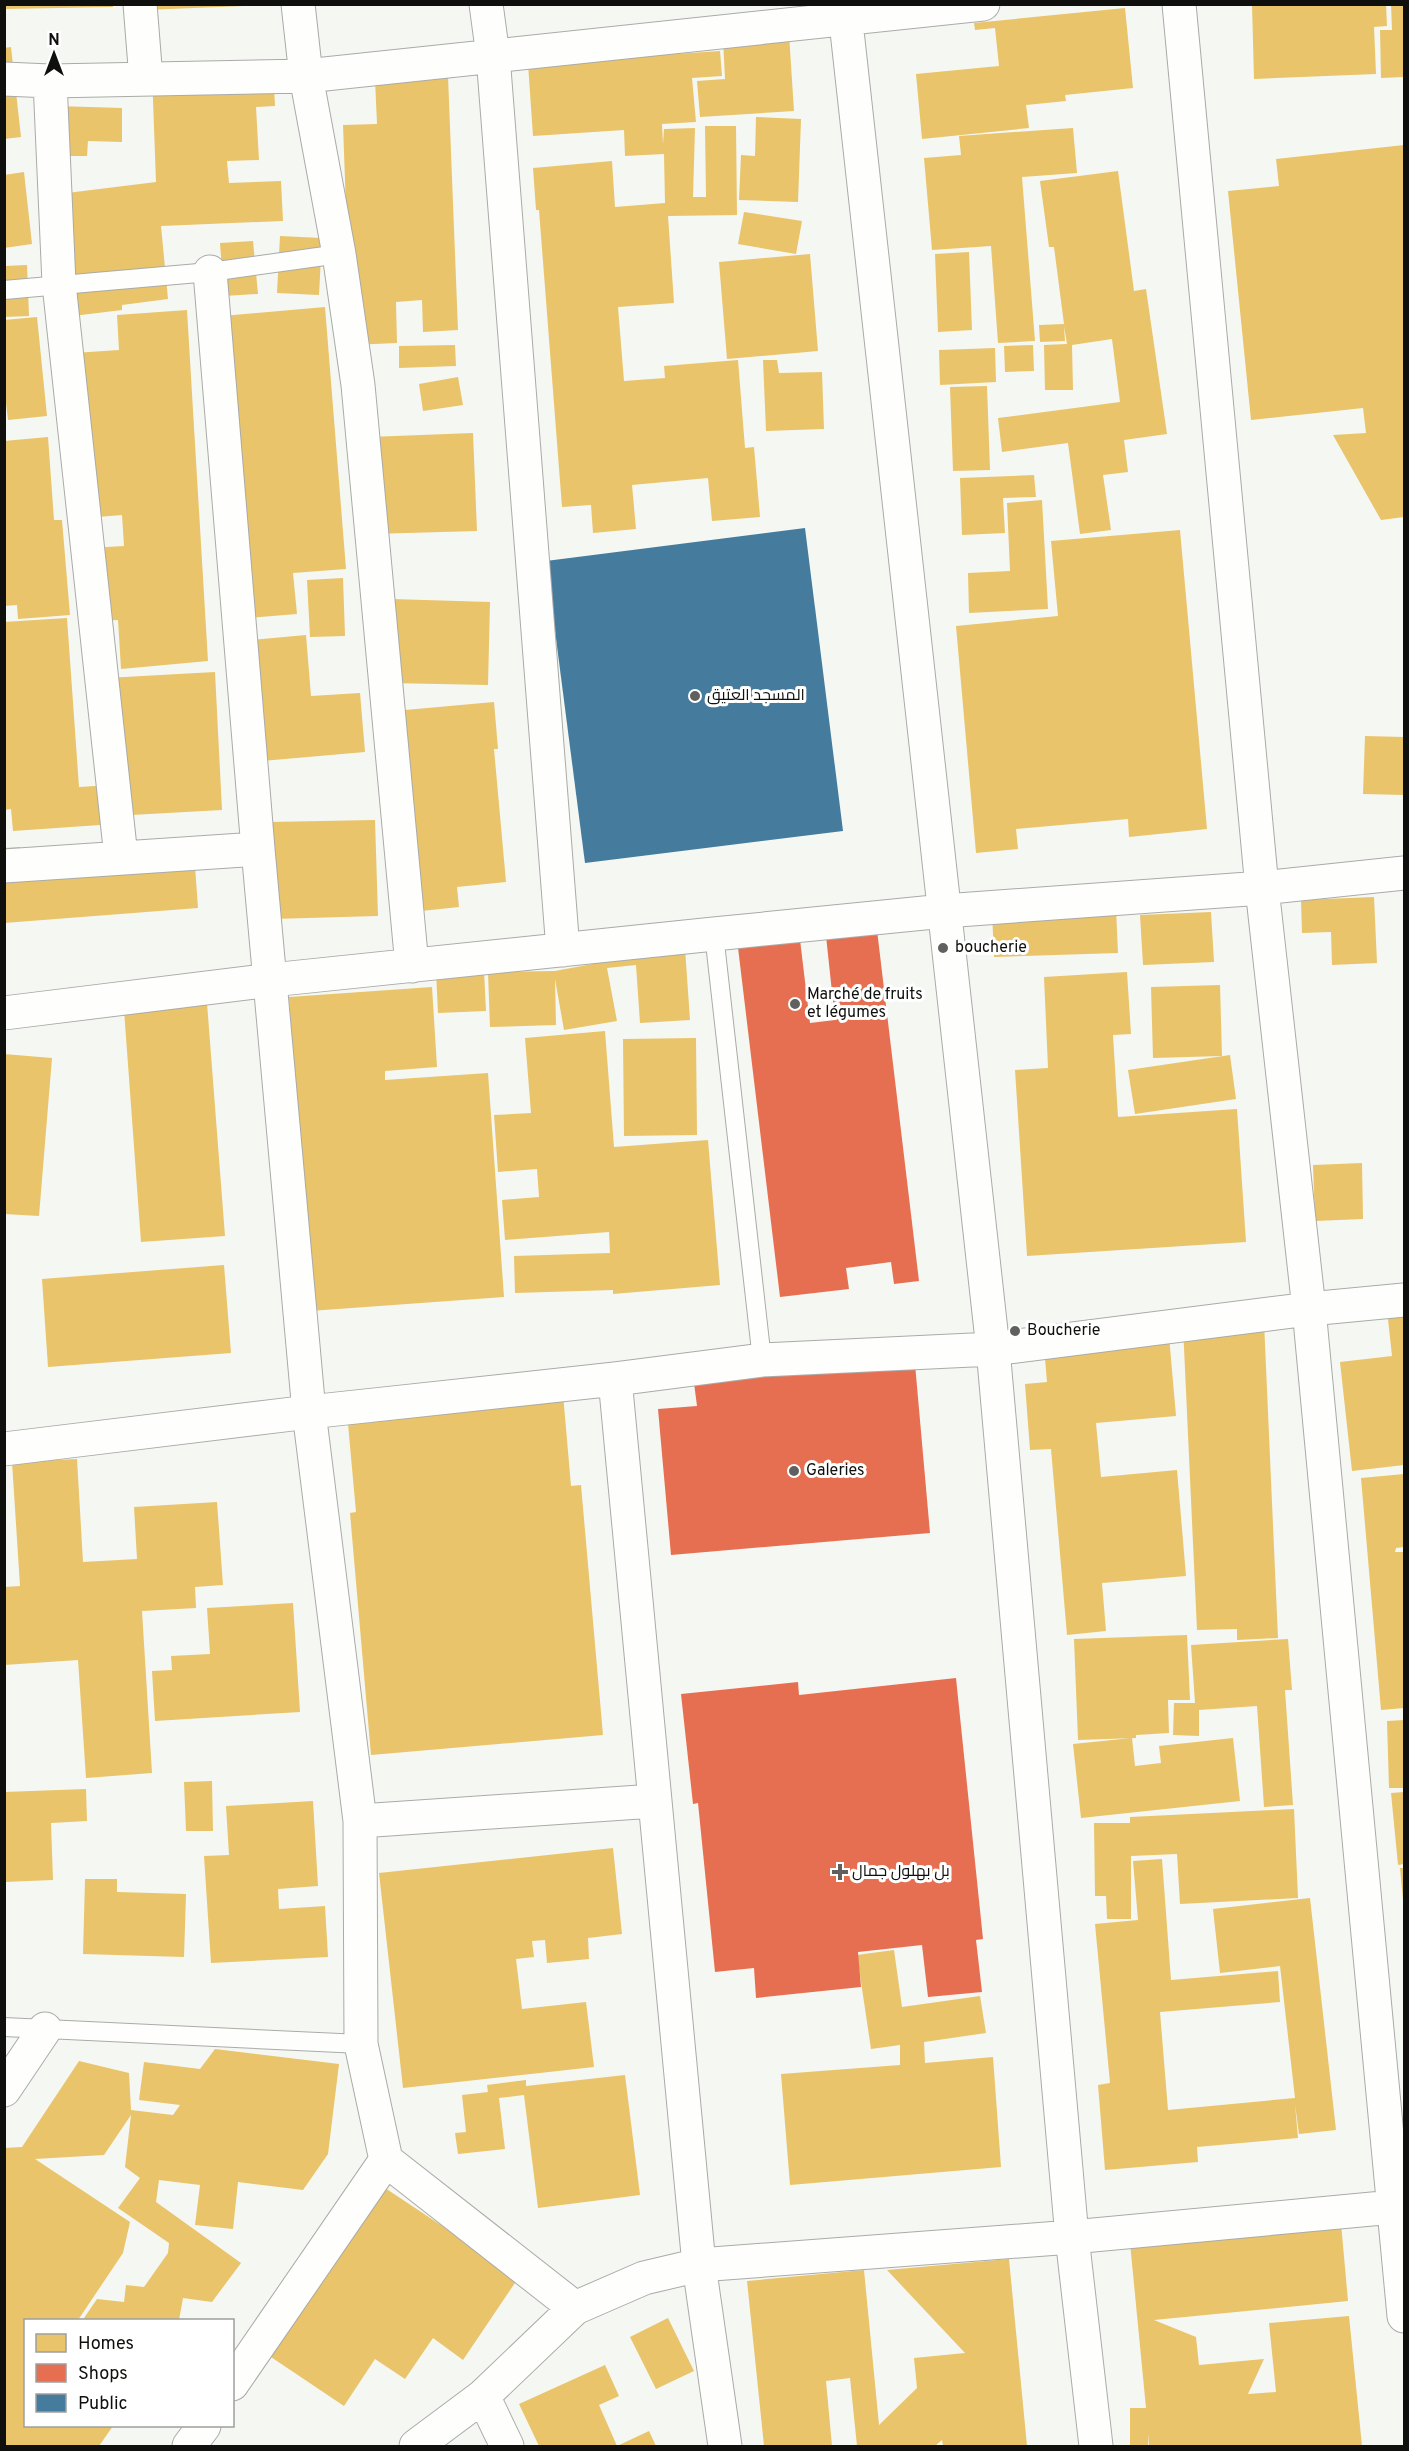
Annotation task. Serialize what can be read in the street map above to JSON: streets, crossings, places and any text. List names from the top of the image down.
{
  "places": {
    "other": [
      "المسجد العتيق",
      "boucherie",
      "Marché de fruits et légumes",
      "Boucherie",
      "Galeries"
    ],
    "health": ["بل بهلول جمال"]
  },
  "legend": ["Homes", "Shops", "Public"],
  "north": "top"
}
